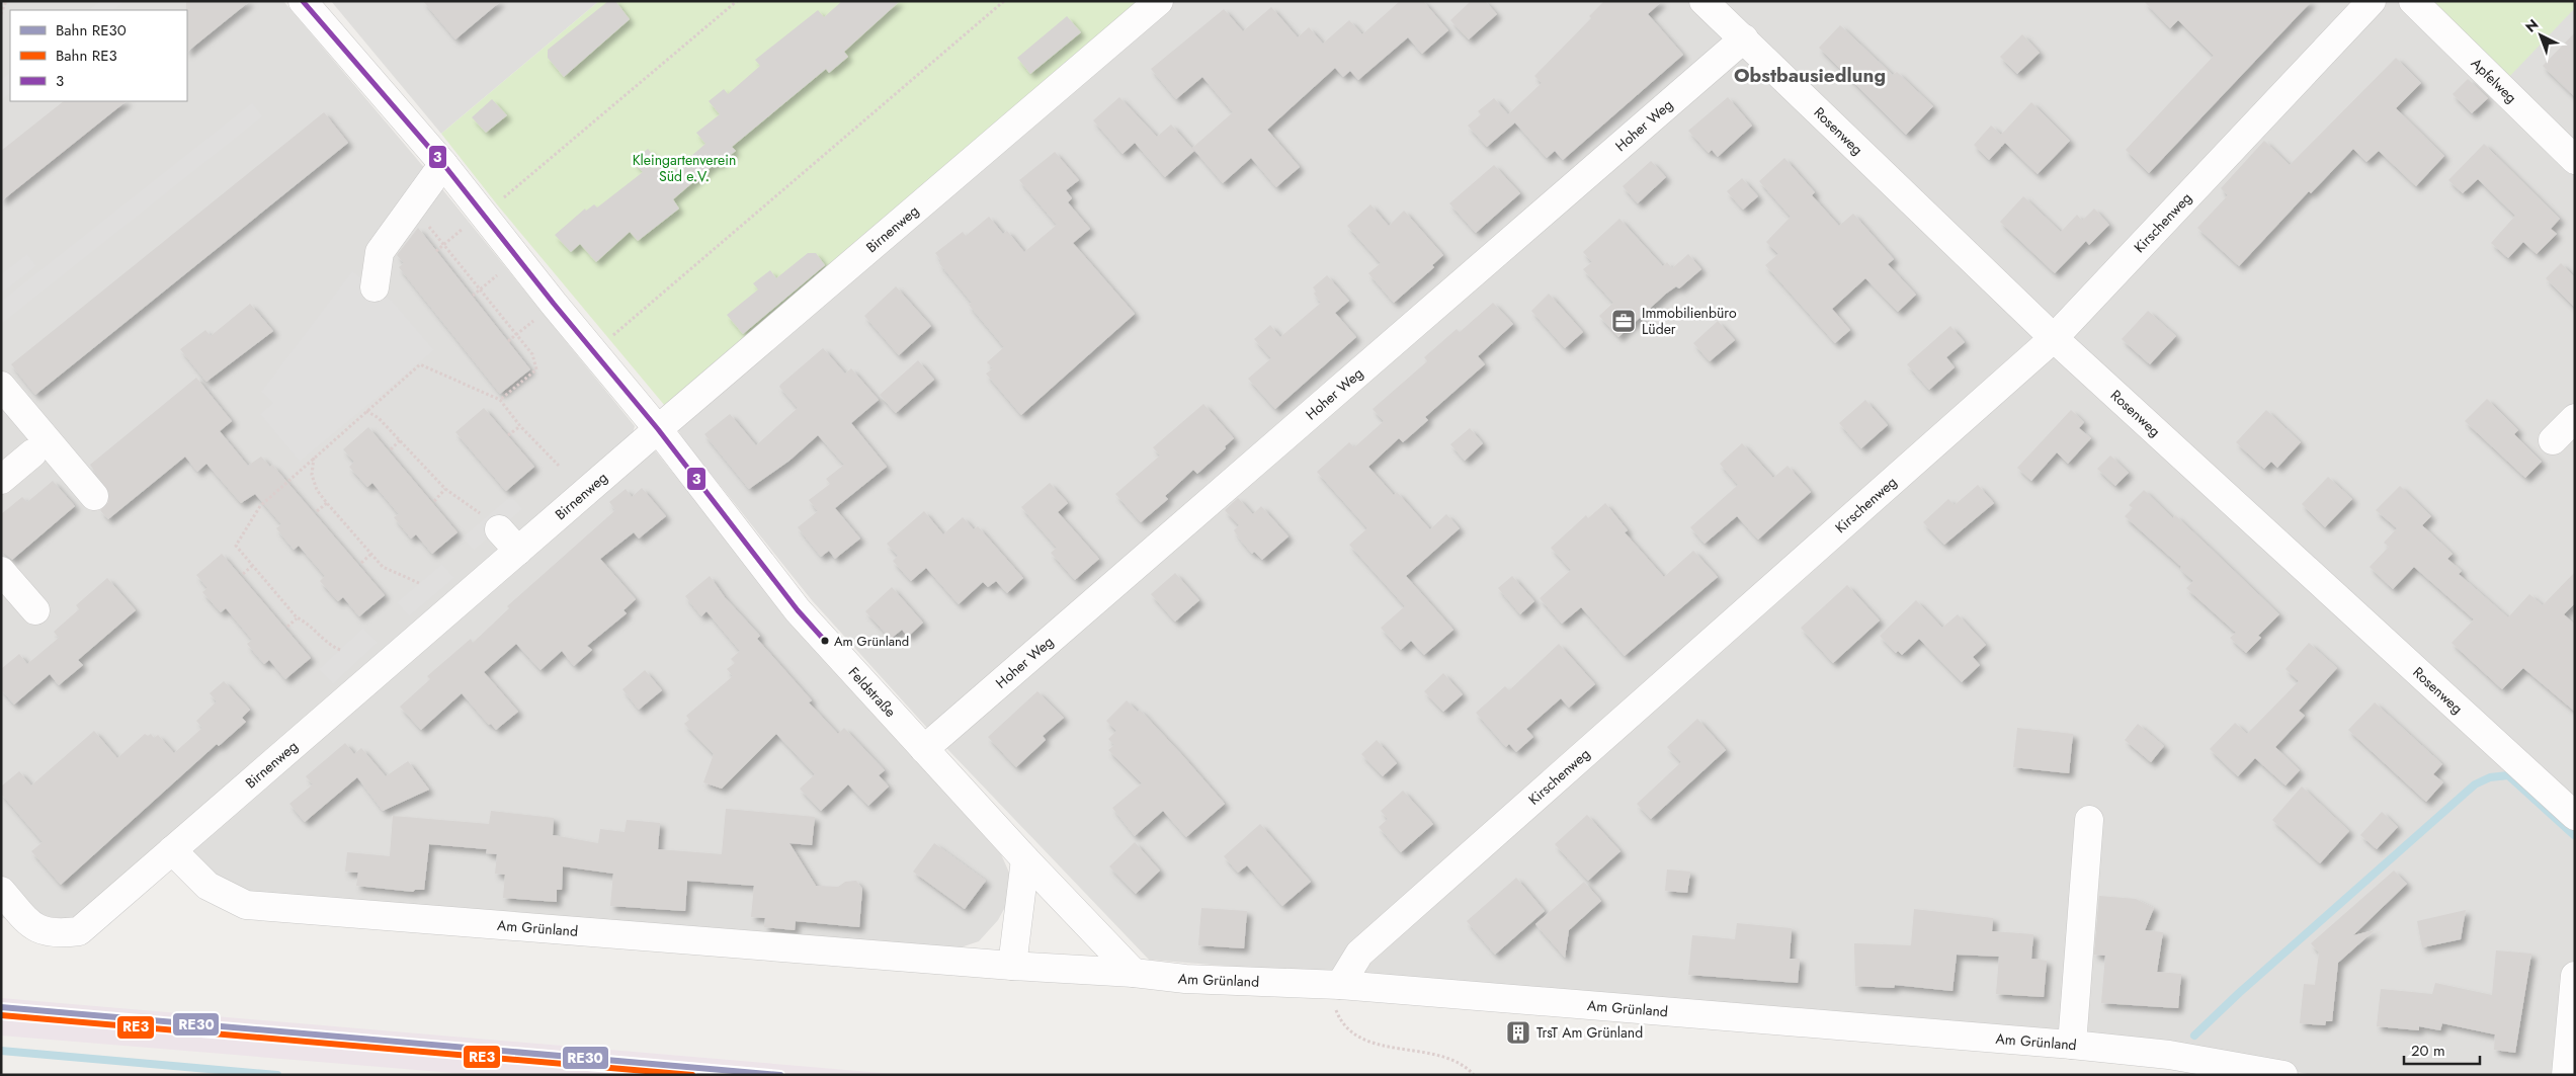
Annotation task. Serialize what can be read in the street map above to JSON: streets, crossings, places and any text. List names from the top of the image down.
{
  "streets": {
    "street": [
      "Apfelweg",
      "Hoher Weg",
      "Rosenweg",
      "Kirschenweg",
      "Birnenweg",
      "Feldstraße",
      "Am Grünland"
    ]
  },
  "crossings": [
    ["Hoher Weg", "Rosenweg"],
    ["Hoher Weg", "Feldstraße"],
    ["Rosenweg", "Kirschenweg"],
    ["Kirschenweg", "Am Grünland"],
    ["Birnenweg", "Feldstraße"],
    ["Birnenweg", "Am Grünland"],
    ["Feldstraße", "Am Grünland"]
  ],
  "districts": ["Obstbausiedlung"],
  "parks": ["Kleingartenverein Süd e.V."],
  "places": {
    "office": ["Immobilienbüro Lüder"],
    "other": ["Am Grünland"],
    "building": ["TrsT Am Grünland"]
  },
  "lines": ["transit line 3", "rail line RE30", "rail line RE3"],
  "legend": ["Bahn RE30", "Bahn RE3", "3"],
  "scale_bar": "20 m",
  "north": "top left"
}
